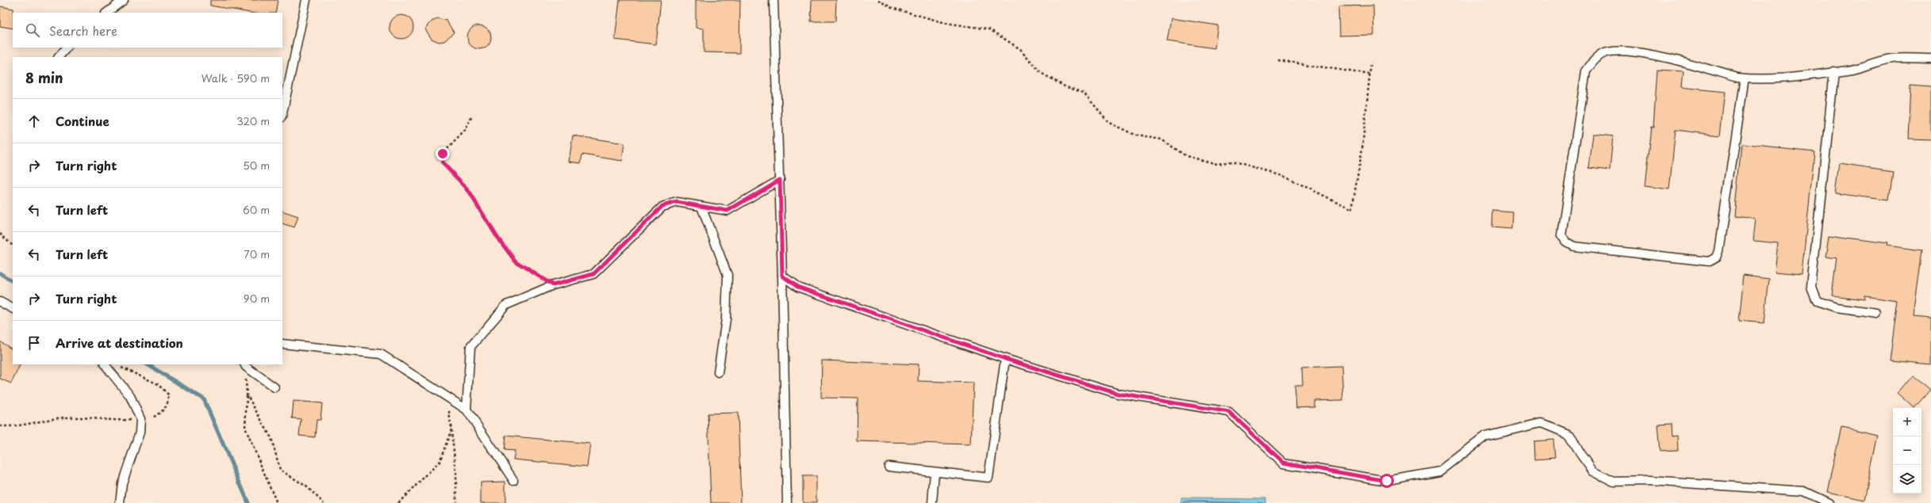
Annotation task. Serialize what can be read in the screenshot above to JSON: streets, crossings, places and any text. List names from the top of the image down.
{
  "page": {
    "search": "Search here",
    "heading": ["8 min", "Walk · 590 m"],
    "list": [
      ["Continue", "320 m"],
      ["Turn right", "50 m"],
      ["Turn left", "60 m"],
      ["Turn left", "70 m"],
      ["Turn right", "90 m"],
      "Arrive at destination"
    ],
    "map_buttons": ["+", "−"]
  }
}
